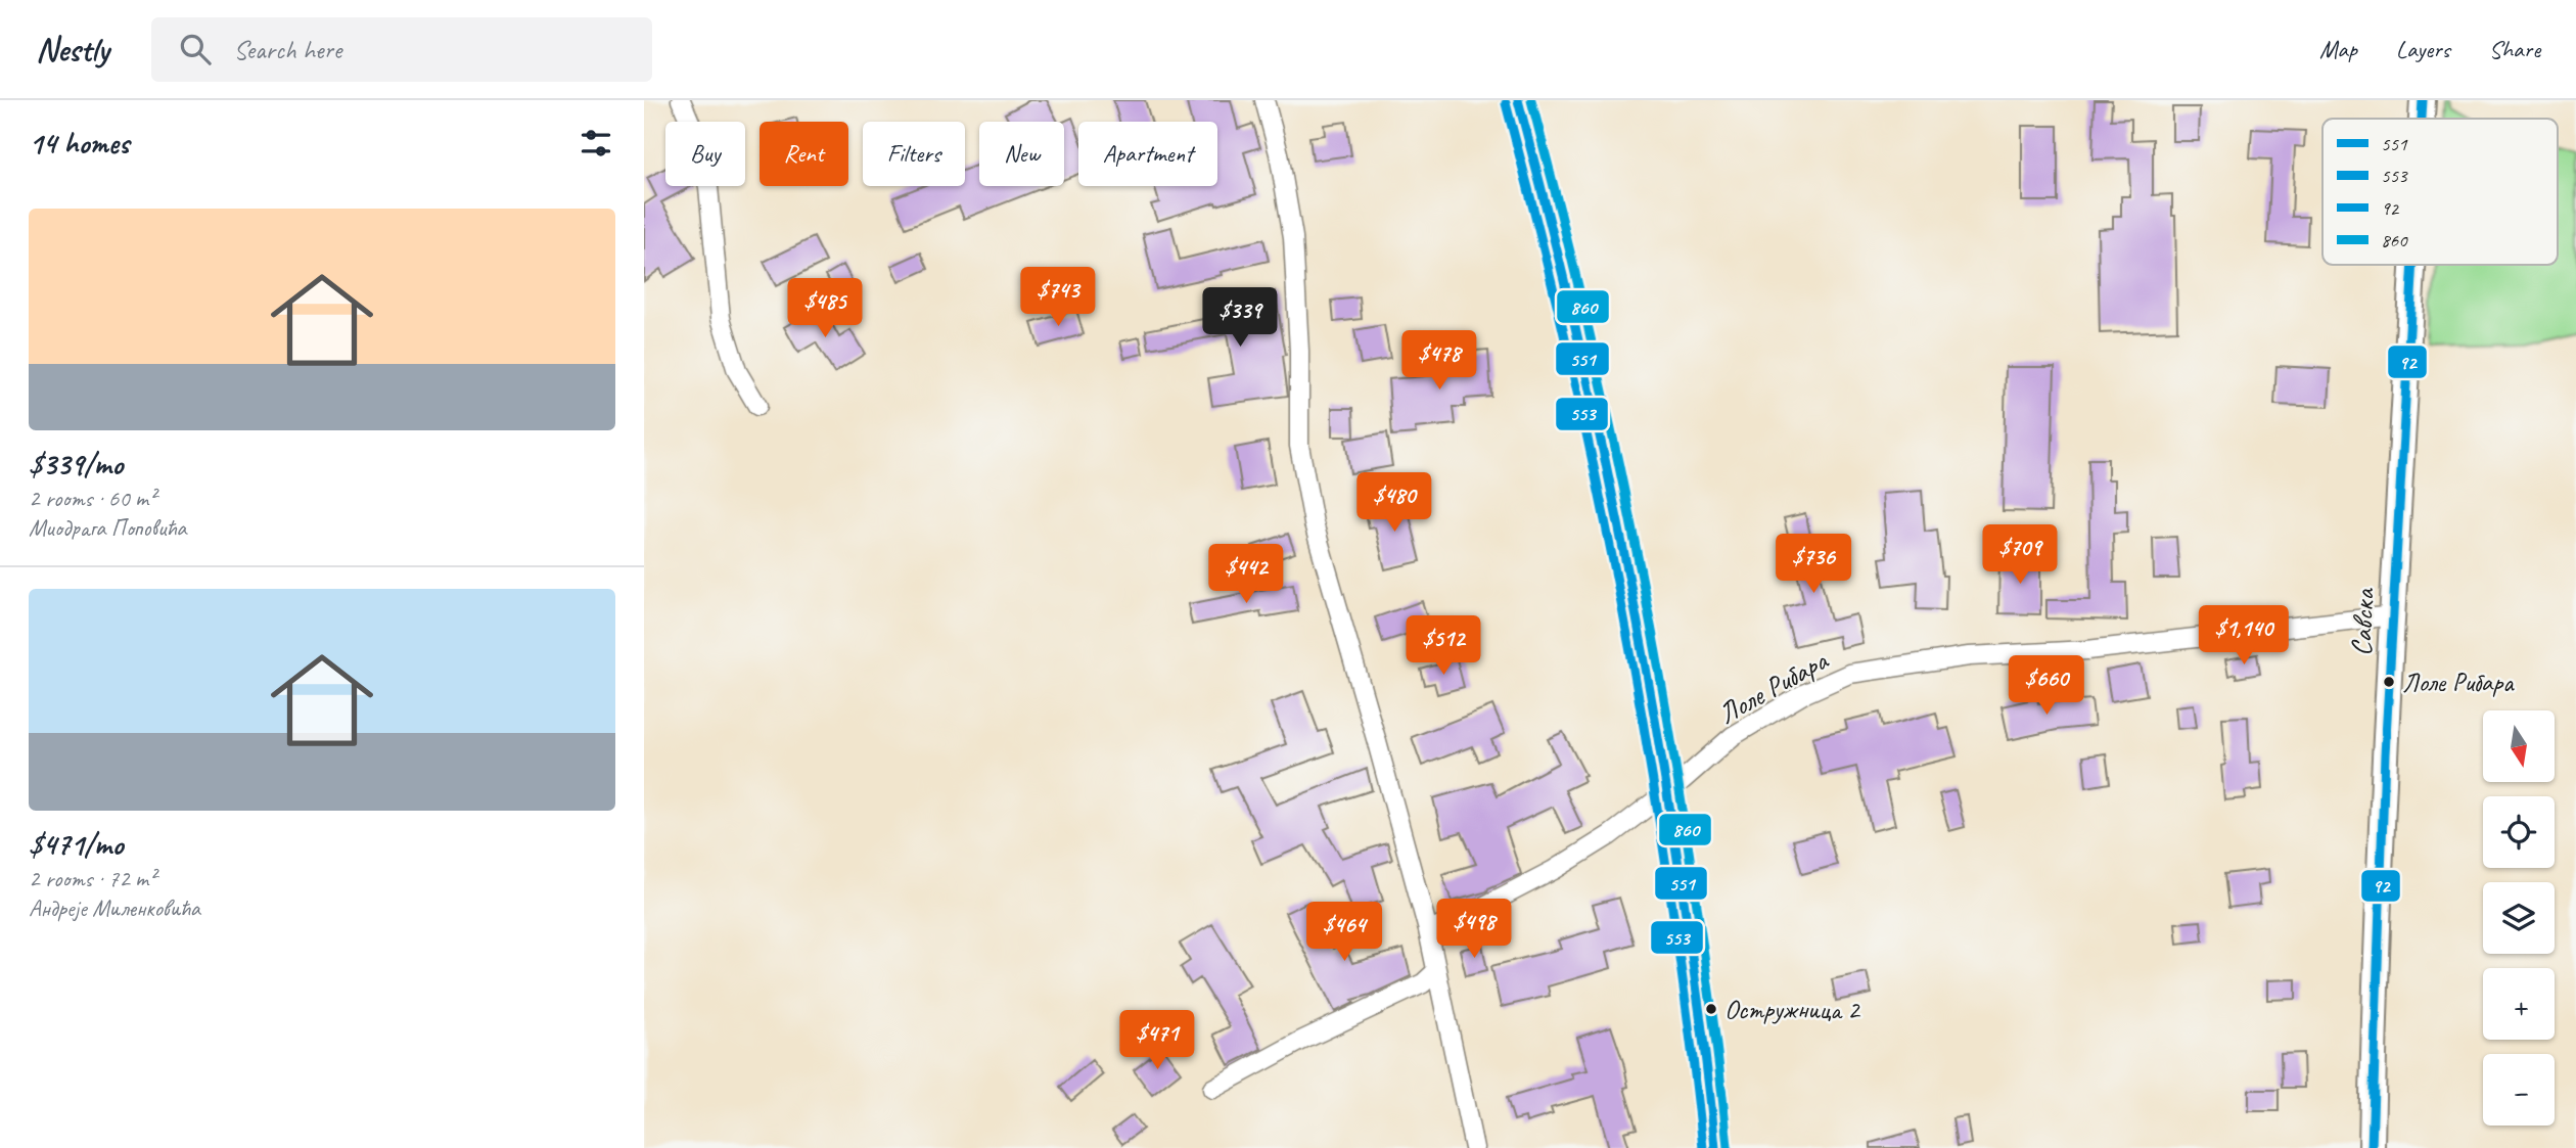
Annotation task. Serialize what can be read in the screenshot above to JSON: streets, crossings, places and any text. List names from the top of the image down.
{
  "streets": {
    "street": ["Савска", "Лоле Рибара"]
  },
  "crossings": [
    ["Савска", "Лоле Рибара"]
  ],
  "places": ["Лоле Рибара", "Остружница 2"],
  "lines": [
    "transit line 551",
    "transit line 92",
    "transit line 860",
    "transit line 553"
  ],
  "legend": [
    "551",
    "553",
    "92",
    "860"
  ],
  "north": "bottom",
  "page": {
    "header": "Nestly",
    "search": "Search here",
    "nav": ["Map", "Layers", "Share"],
    "heading": "14 homes",
    "chip": [
      "Buy",
      "Rent",
      "Filters",
      "New",
      "Apartment"
    ],
    "list": [
      {
        "name": "$339/mo",
        "note": "2 rooms · 60 m² · Миодрага Поповића"
      },
      {
        "name": "$471/mo",
        "note": "2 rooms · 72 m² · Андреје Миленковића"
      }
    ],
    "price": [
      "$743",
      "$485",
      "$339",
      "$478",
      "$480",
      "$709",
      "$736",
      "$442",
      "$1,140",
      "$512",
      "$660",
      "$498",
      "$464",
      "$471"
    ],
    "map_buttons": ["+", "−"]
  }
}
